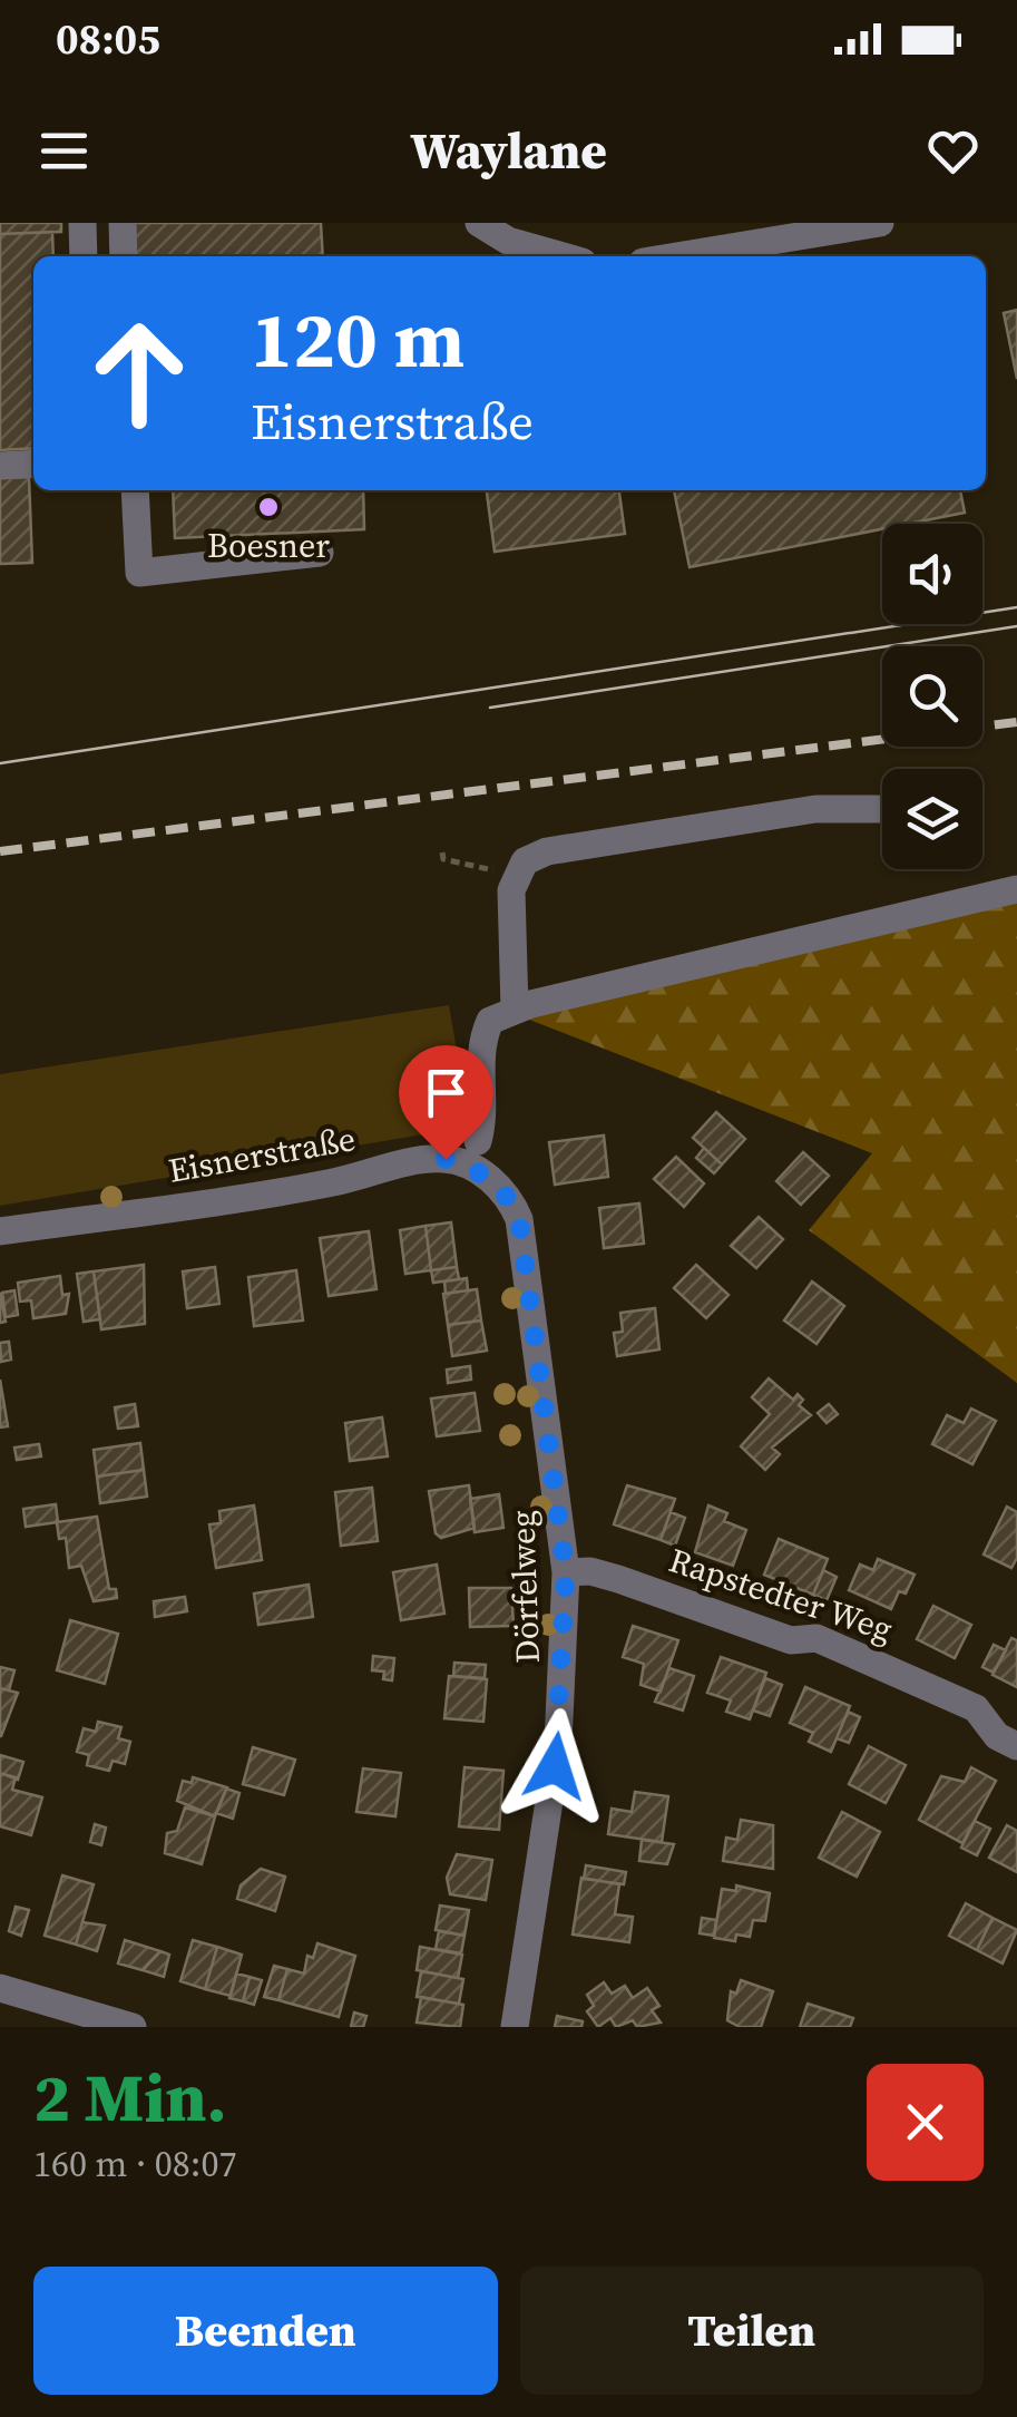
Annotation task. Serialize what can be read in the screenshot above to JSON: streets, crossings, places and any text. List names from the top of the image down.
{
  "streets": {
    "street": ["Eisnerstraße", "Dörfelweg", "Rapstedter Weg"]
  },
  "crossings": [
    ["Eisnerstraße", "Dörfelweg"],
    ["Dörfelweg", "Rapstedter Weg"]
  ],
  "places": ["Boesner"],
  "page": {
    "status": "08:05",
    "header": "Waylane",
    "turn": ["120 m", "Eisnerstraße"],
    "heading": ["2 Min.", "160 m · 08:07"],
    "buttons": ["Beenden", "Teilen"]
  }
}
